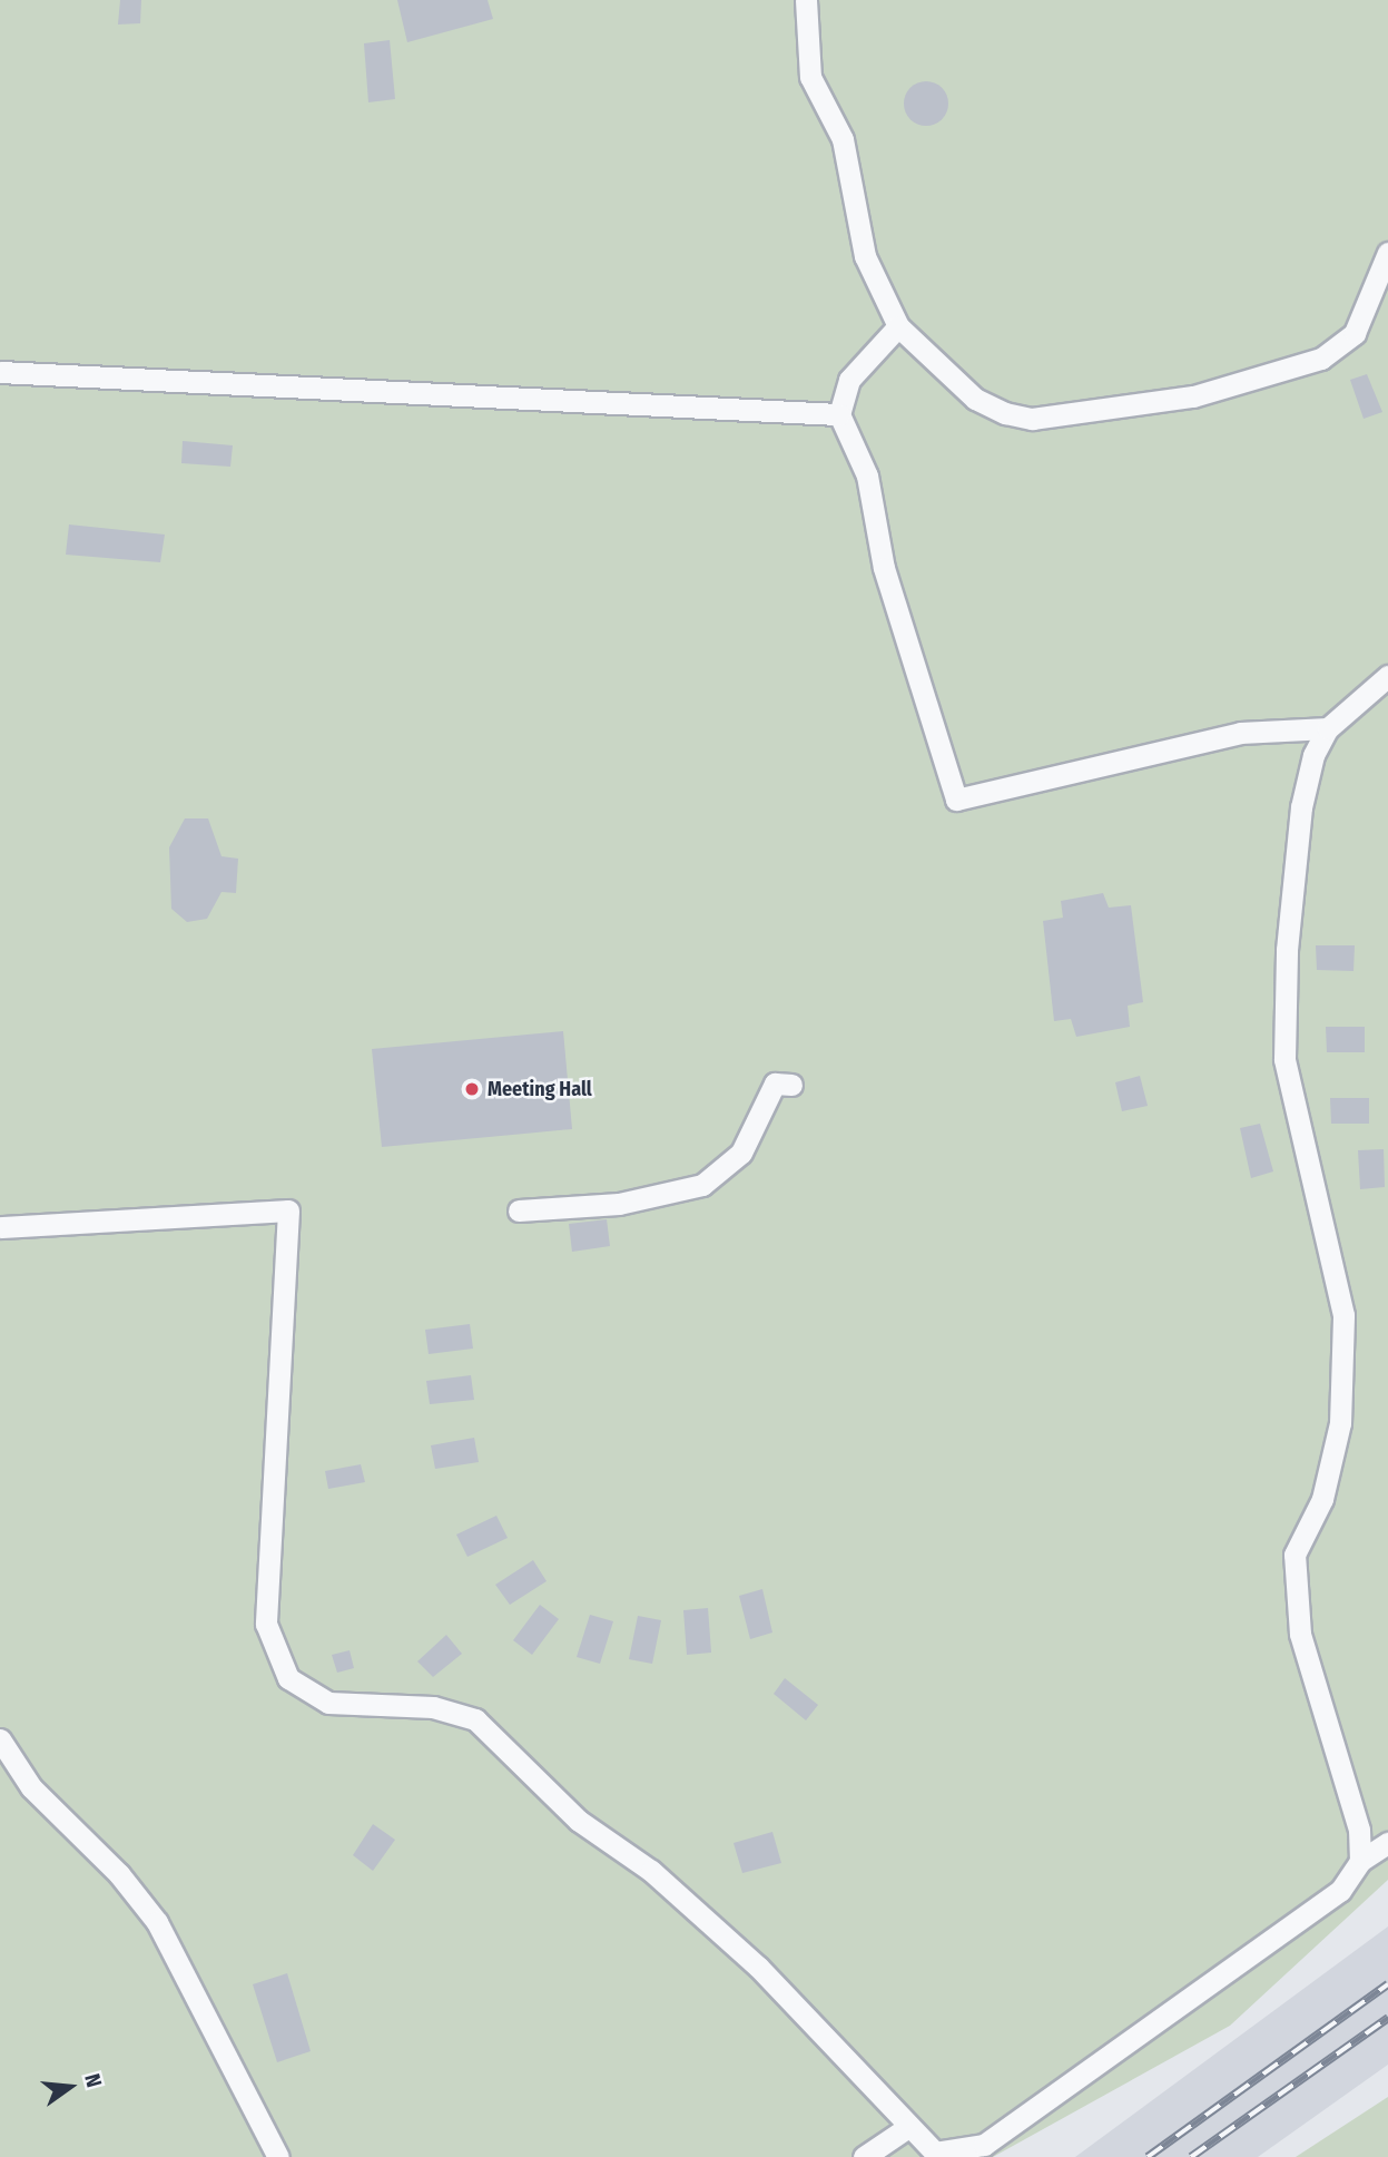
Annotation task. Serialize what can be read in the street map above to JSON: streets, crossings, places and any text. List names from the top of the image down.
{
  "places": ["Meeting Hall"],
  "north": "right"
}
